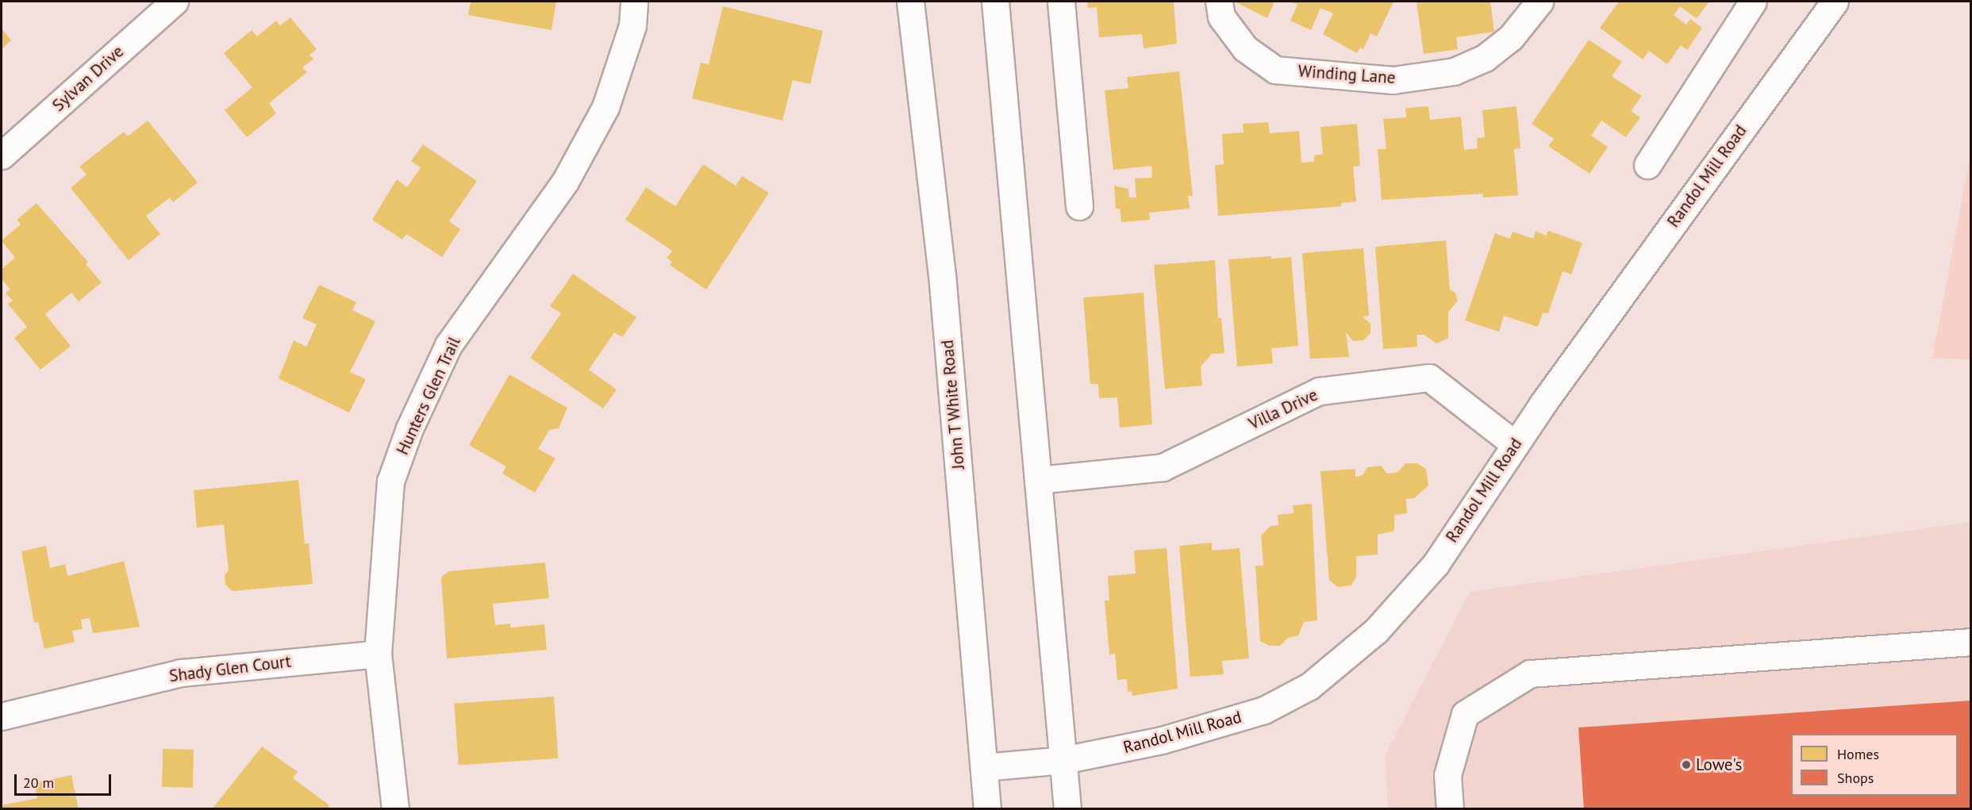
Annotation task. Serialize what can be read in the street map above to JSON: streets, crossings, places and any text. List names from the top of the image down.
{
  "streets": {
    "street": [
      "Winding Lane",
      "Sylvan Drive",
      "Randol Mill Road",
      "Hunters Glen Trail",
      "John T White Road",
      "Villa Drive",
      "Shady Glen Court"
    ]
  },
  "crossings": [
    ["Randol Mill Road", "John T White Road"],
    ["Randol Mill Road", "Villa Drive"],
    ["Hunters Glen Trail", "Shady Glen Court"]
  ],
  "places": ["Lowe's"],
  "legend": ["Homes", "Shops"],
  "scale_bar": "20 m"
}
